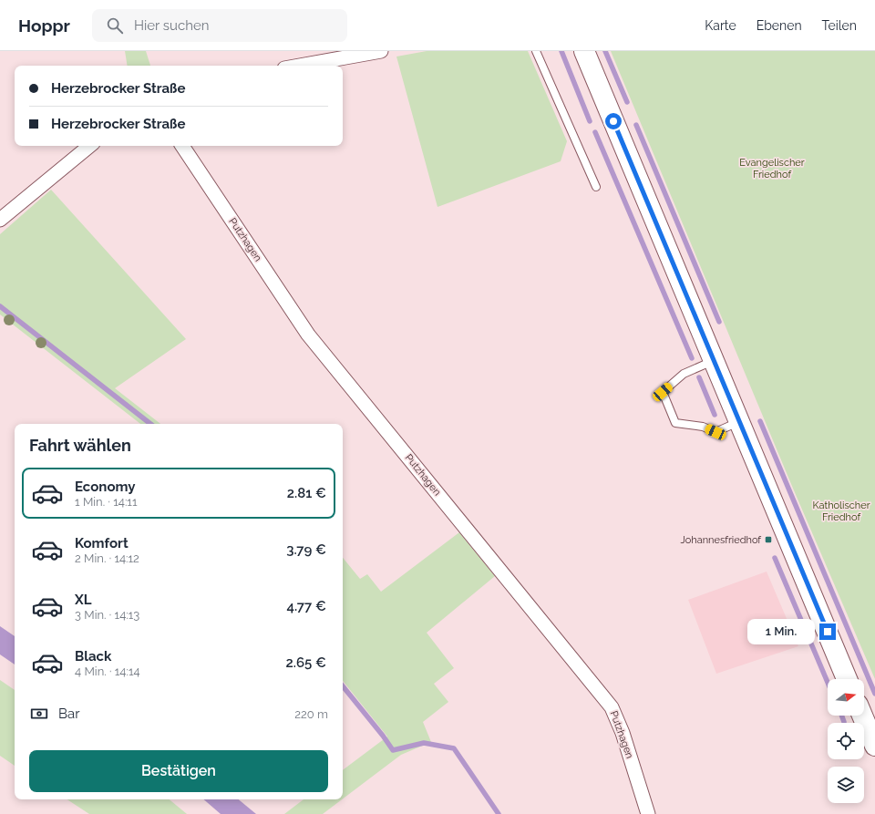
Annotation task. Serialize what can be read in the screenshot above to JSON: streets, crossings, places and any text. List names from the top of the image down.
{
  "streets": {
    "street": ["Putzhagen"]
  },
  "parks": ["Evangelischer Friedhof", "Katholischer Friedhof"],
  "places": {
    "transit": ["Johannesfriedhof"]
  },
  "north": "right",
  "page": {
    "header": "Hoppr",
    "search": "Hier suchen",
    "nav": ["Karte", "Ebenen", "Teilen"],
    "banner": ["Herzebrocker Straße", "Herzebrocker Straße"],
    "heading": "Fahrt wählen",
    "list": [
      {
        "name": "Economy",
        "note": "1 Min. · 14:11",
        "value": "2.81 €"
      },
      {
        "name": "Komfort",
        "note": "2 Min. · 14:12",
        "value": "3.79 €"
      },
      {
        "name": "XL",
        "note": "3 Min. · 14:13",
        "value": "4.77 €"
      },
      {
        "name": "Black",
        "note": "4 Min. · 14:14",
        "value": "2.65 €"
      }
    ],
    "bubble": "1 Min.",
    "pay": ["Bar", "220 m"],
    "buttons": "Bestätigen"
  }
}
